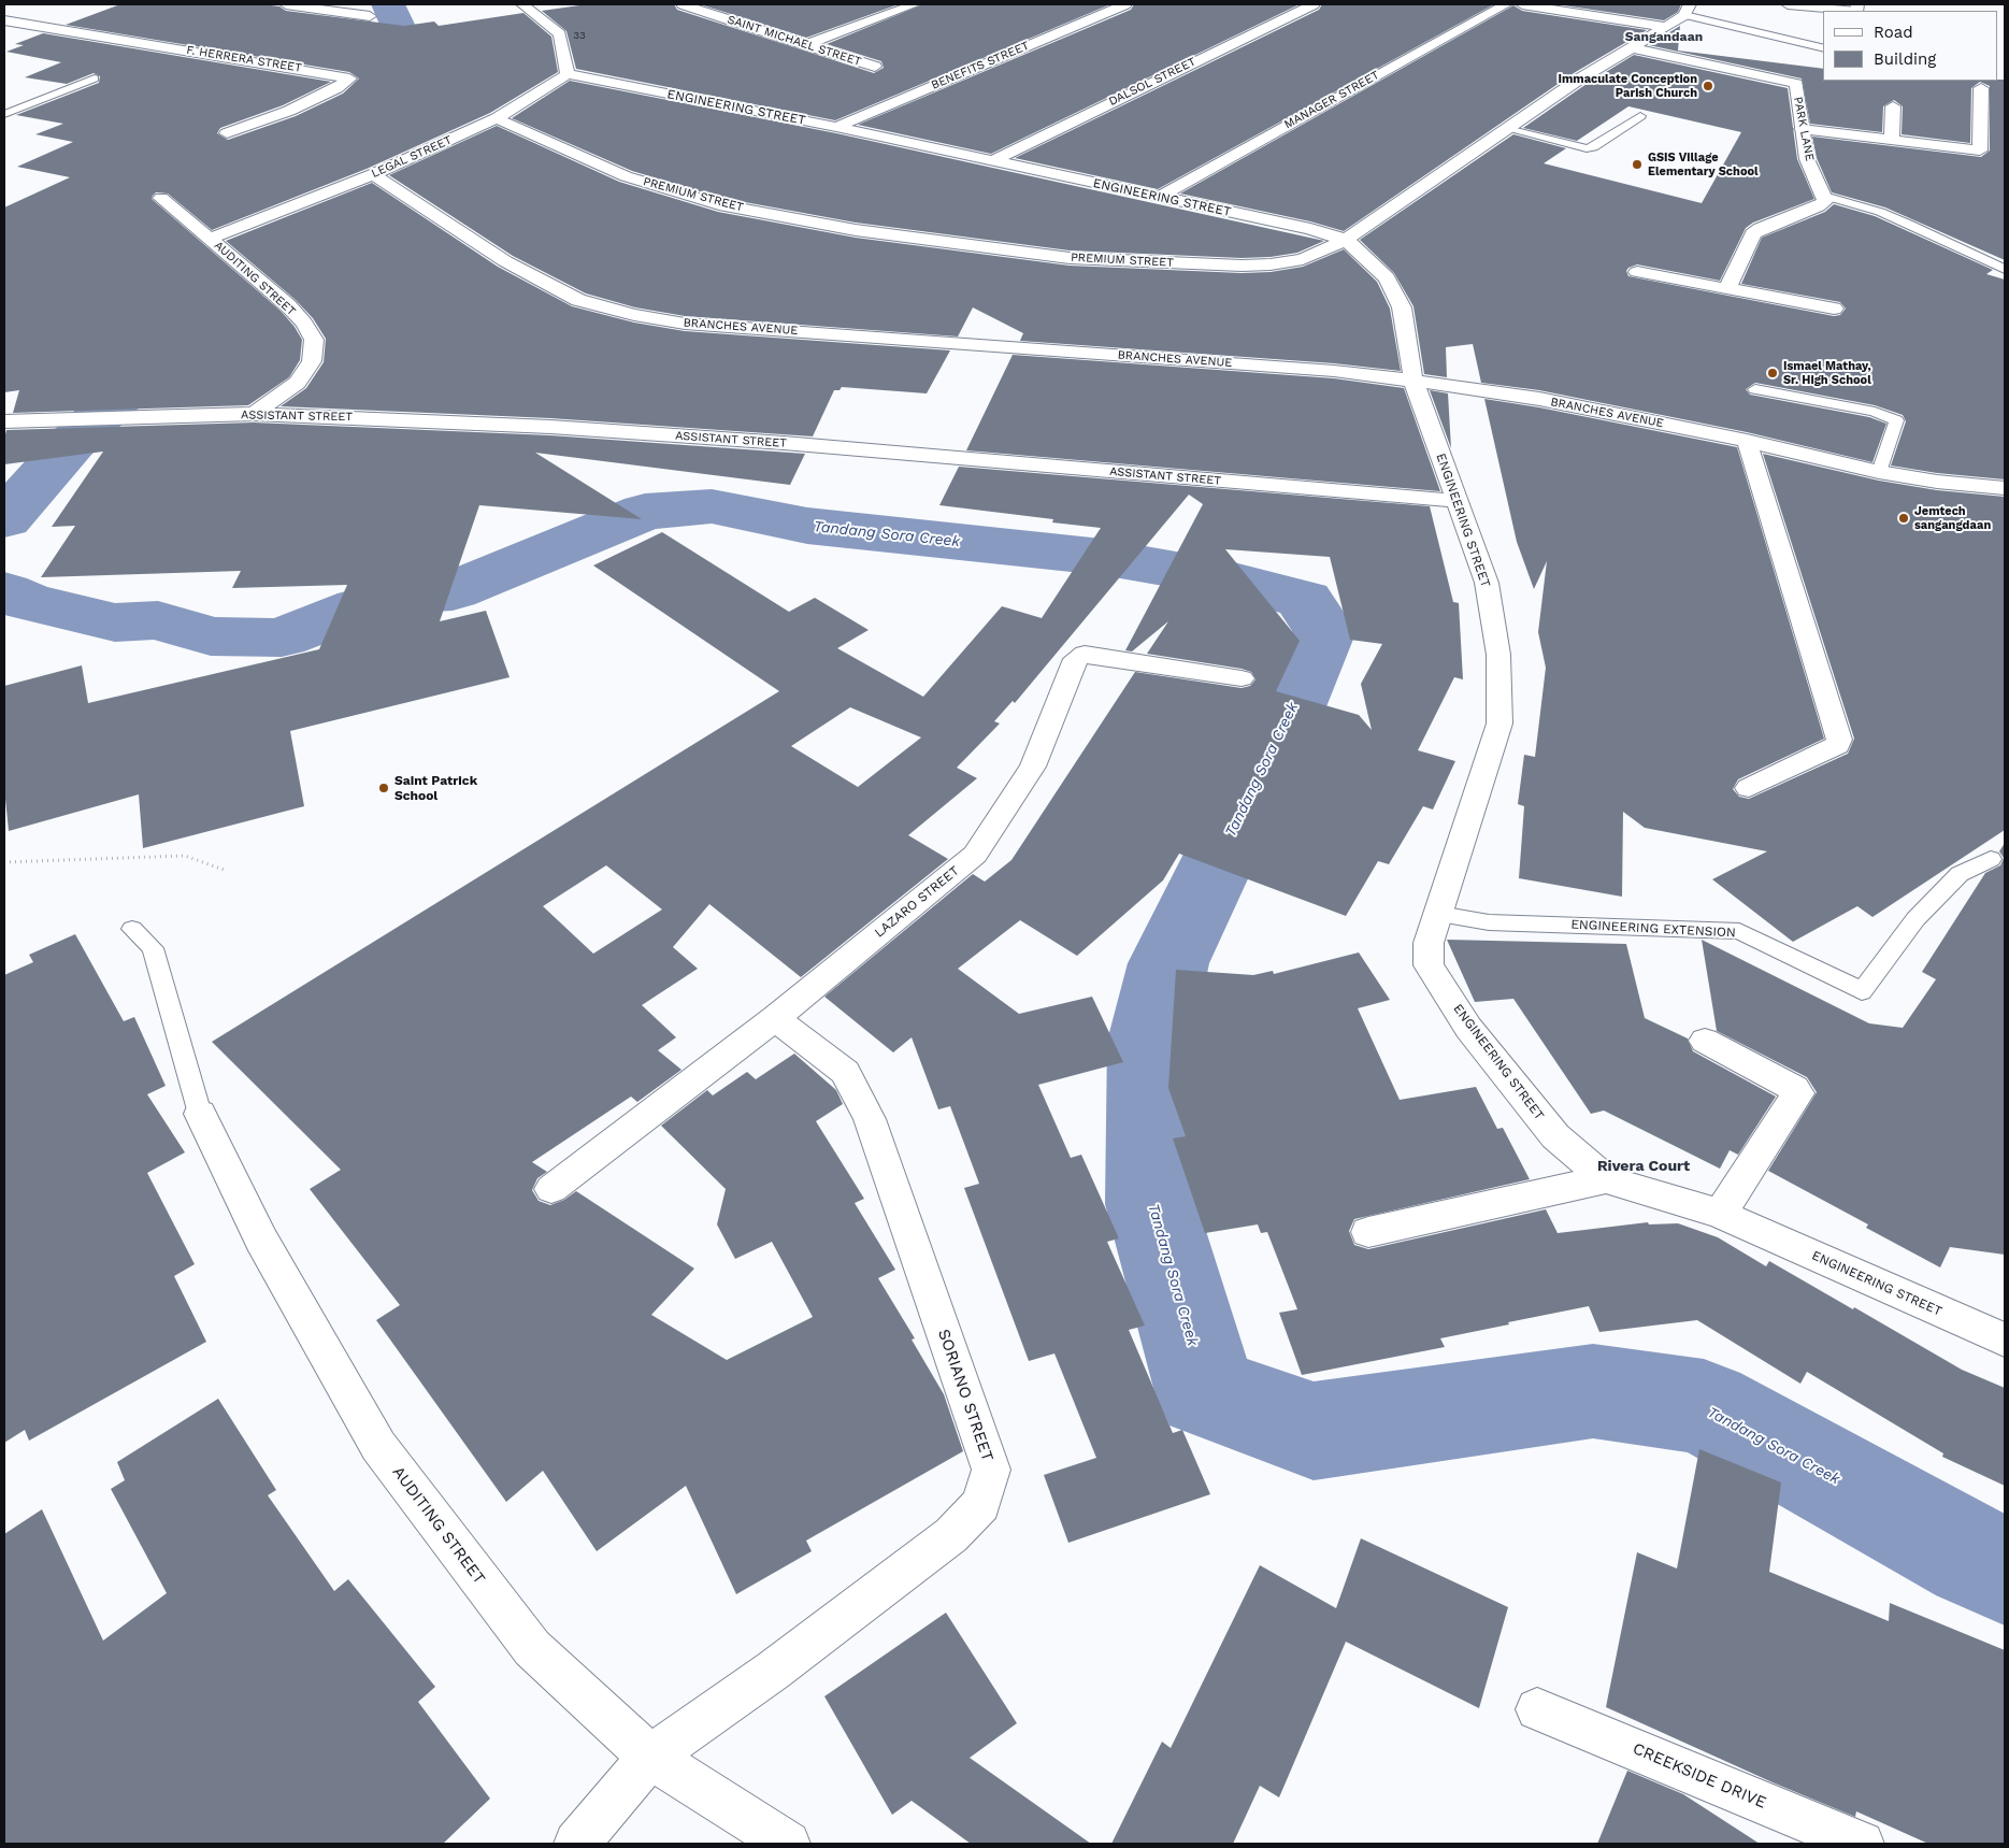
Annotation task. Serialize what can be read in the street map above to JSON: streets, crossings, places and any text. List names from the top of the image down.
{
  "streets": {
    "street": [
      "SAINT MICHAEL STREET",
      "F. HERRERA STREET",
      "BENEFITS STREET",
      "DALSOL STREET",
      "MANAGER STREET",
      "ENGINEERING STREET",
      "PARK LANE",
      "LEGAL STREET",
      "PREMIUM STREET",
      "AUDITING STREET",
      "BRANCHES AVENUE",
      "ASSISTANT STREET",
      "LAZARO STREET",
      "SORIANO STREET",
      "CREEKSIDE DRIVE"
    ],
    "lane": ["ENGINEERING EXTENSION"]
  },
  "crossings": [
    ["BENEFITS STREET", "ENGINEERING STREET"],
    ["DALSOL STREET", "ENGINEERING STREET"],
    ["MANAGER STREET", "ENGINEERING STREET"],
    ["ENGINEERING STREET", "LEGAL STREET"],
    ["ENGINEERING STREET", "PREMIUM STREET"],
    ["ENGINEERING STREET", "BRANCHES AVENUE"],
    ["ENGINEERING STREET", "ASSISTANT STREET"],
    ["ENGINEERING STREET", "ENGINEERING EXTENSION"],
    ["PARK LANE", "PREMIUM STREET"],
    ["LEGAL STREET", "PREMIUM STREET"],
    ["LEGAL STREET", "AUDITING STREET"],
    ["LEGAL STREET", "BRANCHES AVENUE"],
    ["AUDITING STREET", "ASSISTANT STREET"],
    ["AUDITING STREET", "SORIANO STREET"],
    ["LAZARO STREET", "SORIANO STREET"]
  ],
  "districts": ["Sangandaan", "Rivera Court"],
  "water": ["Tandang Sora Creek"],
  "places": [
    "Immaculate Conception Parish Church",
    "GSIS Village Elementary School",
    "Ismael Mathay, Sr. High School",
    "Jemtech sangangdaan",
    "Saint Patrick School"
  ],
  "house_numbers": ["33"],
  "legend": ["Road", "Building"]
}
